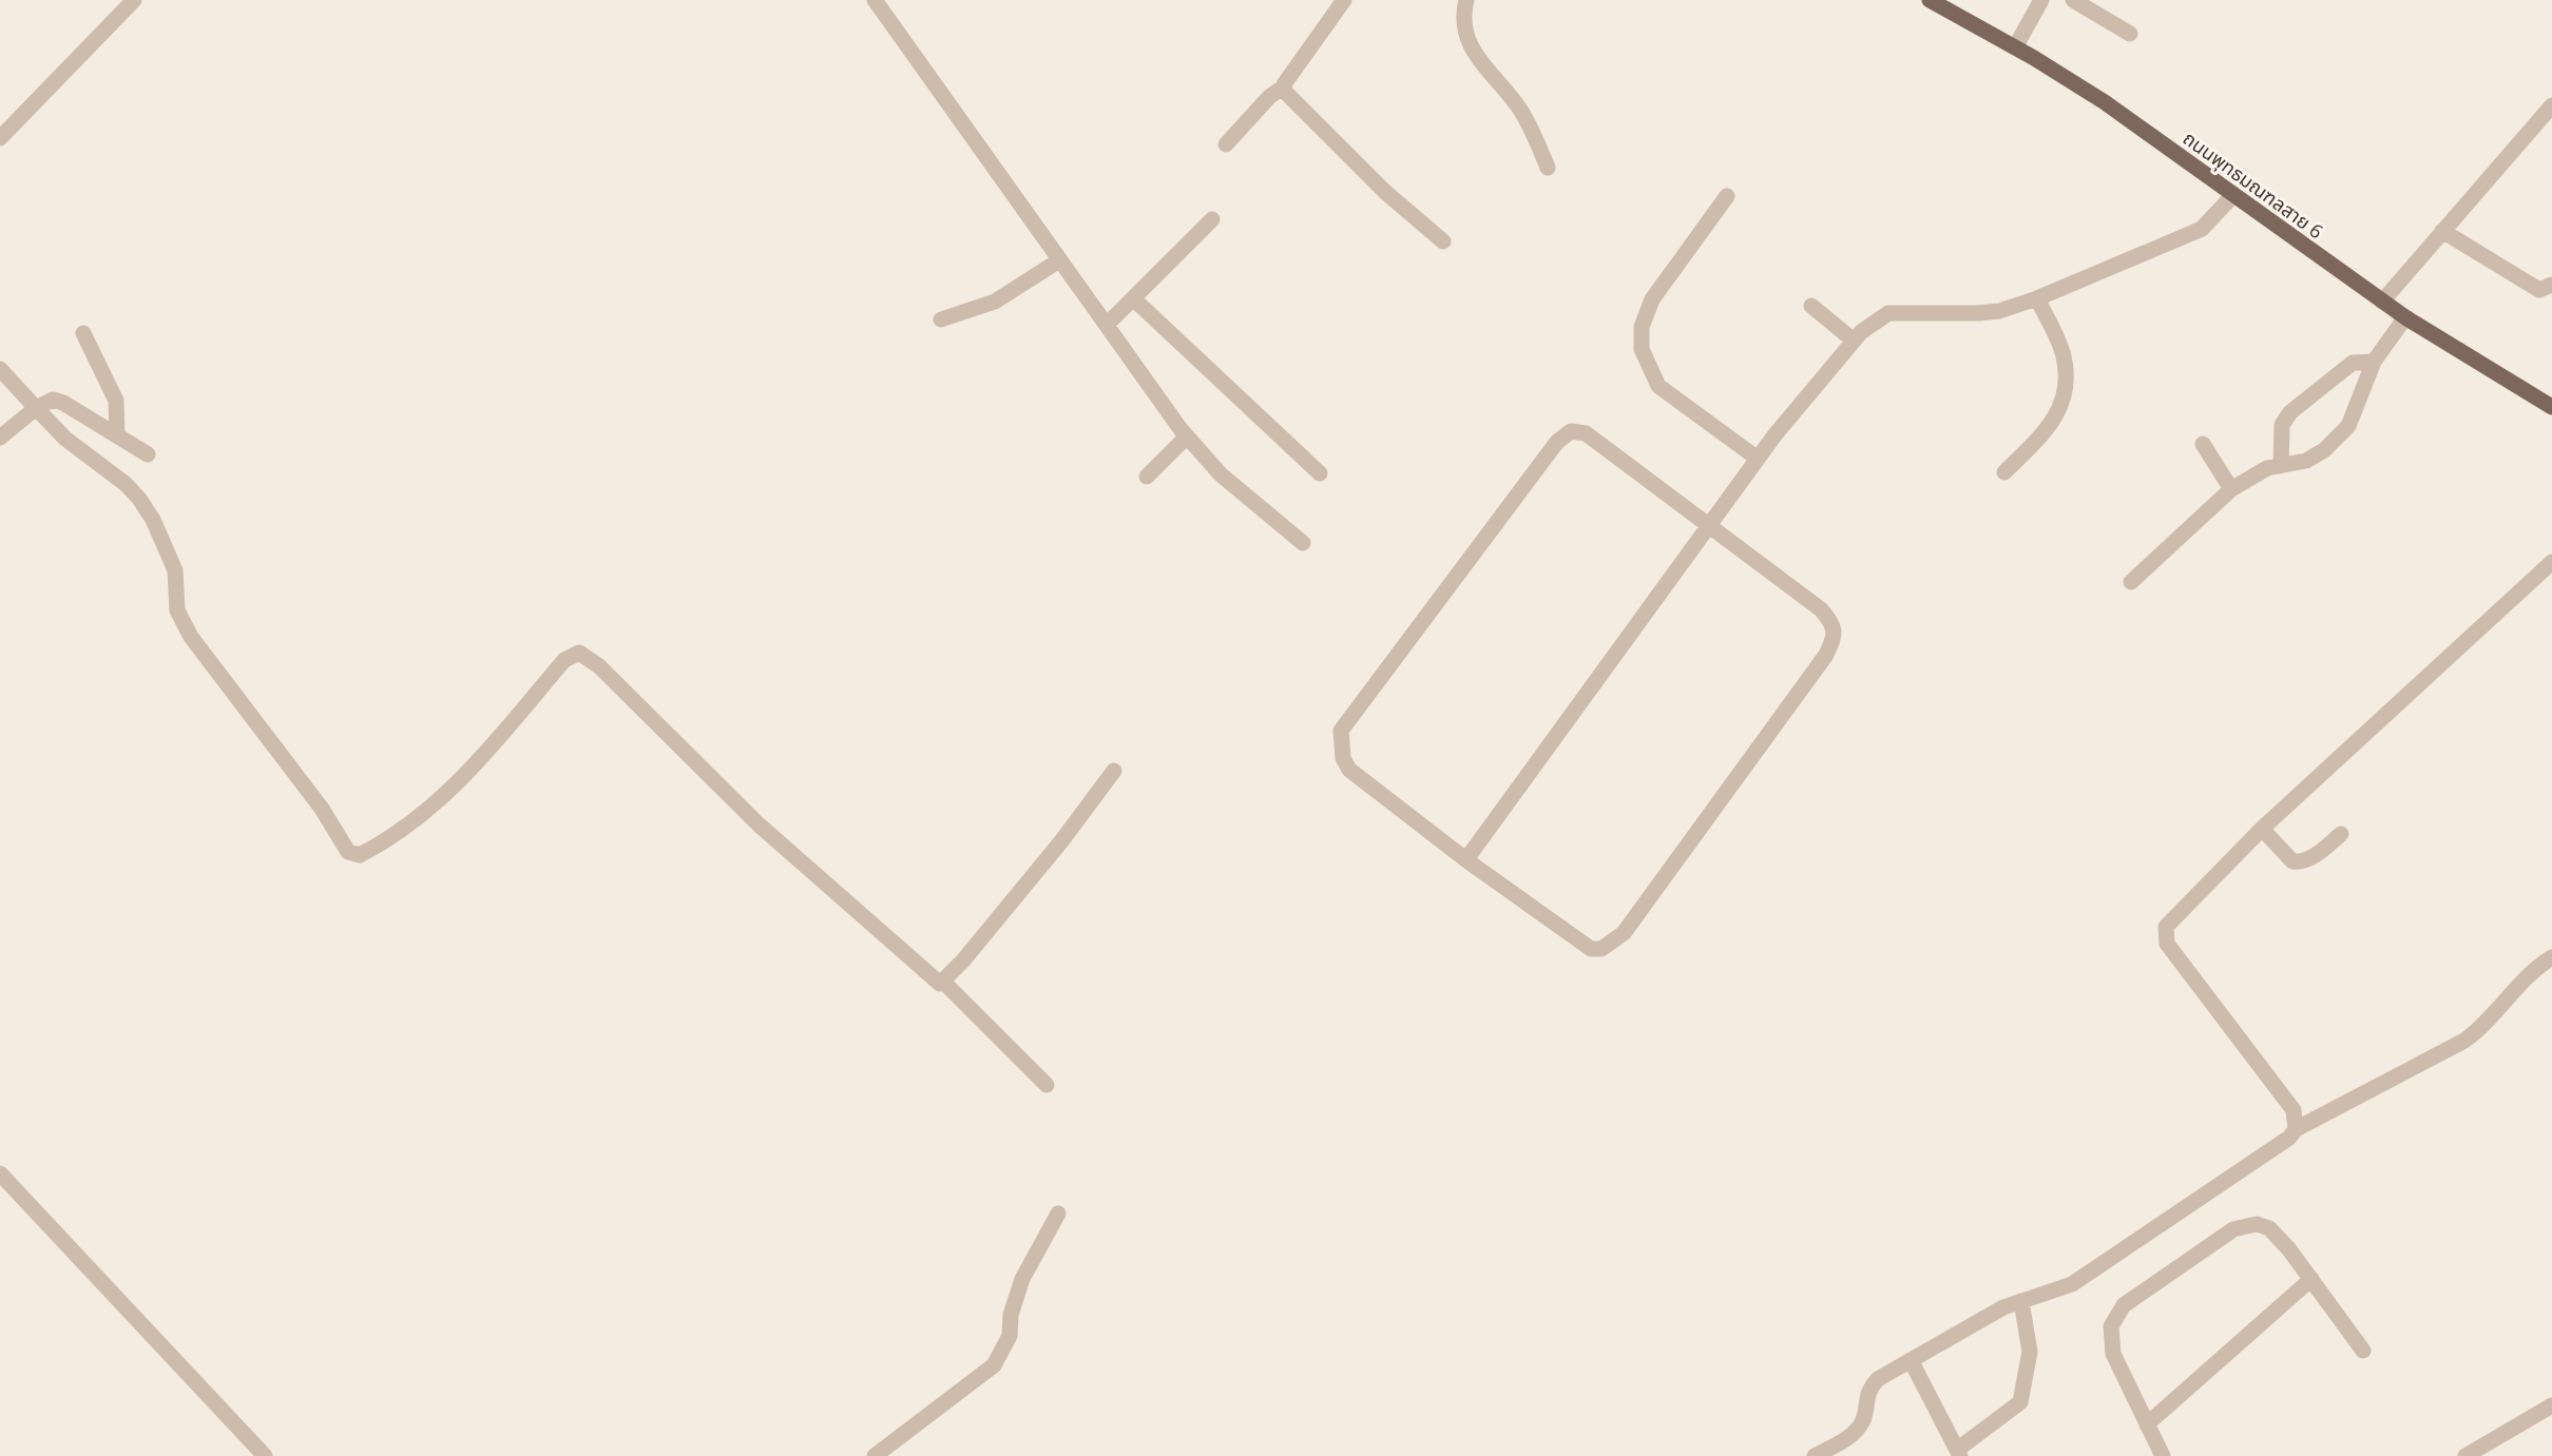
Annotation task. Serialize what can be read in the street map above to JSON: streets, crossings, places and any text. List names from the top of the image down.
{
  "streets": {
    "main road": ["ถนนพุทธมณฑลสาย 6"]
  }
}
